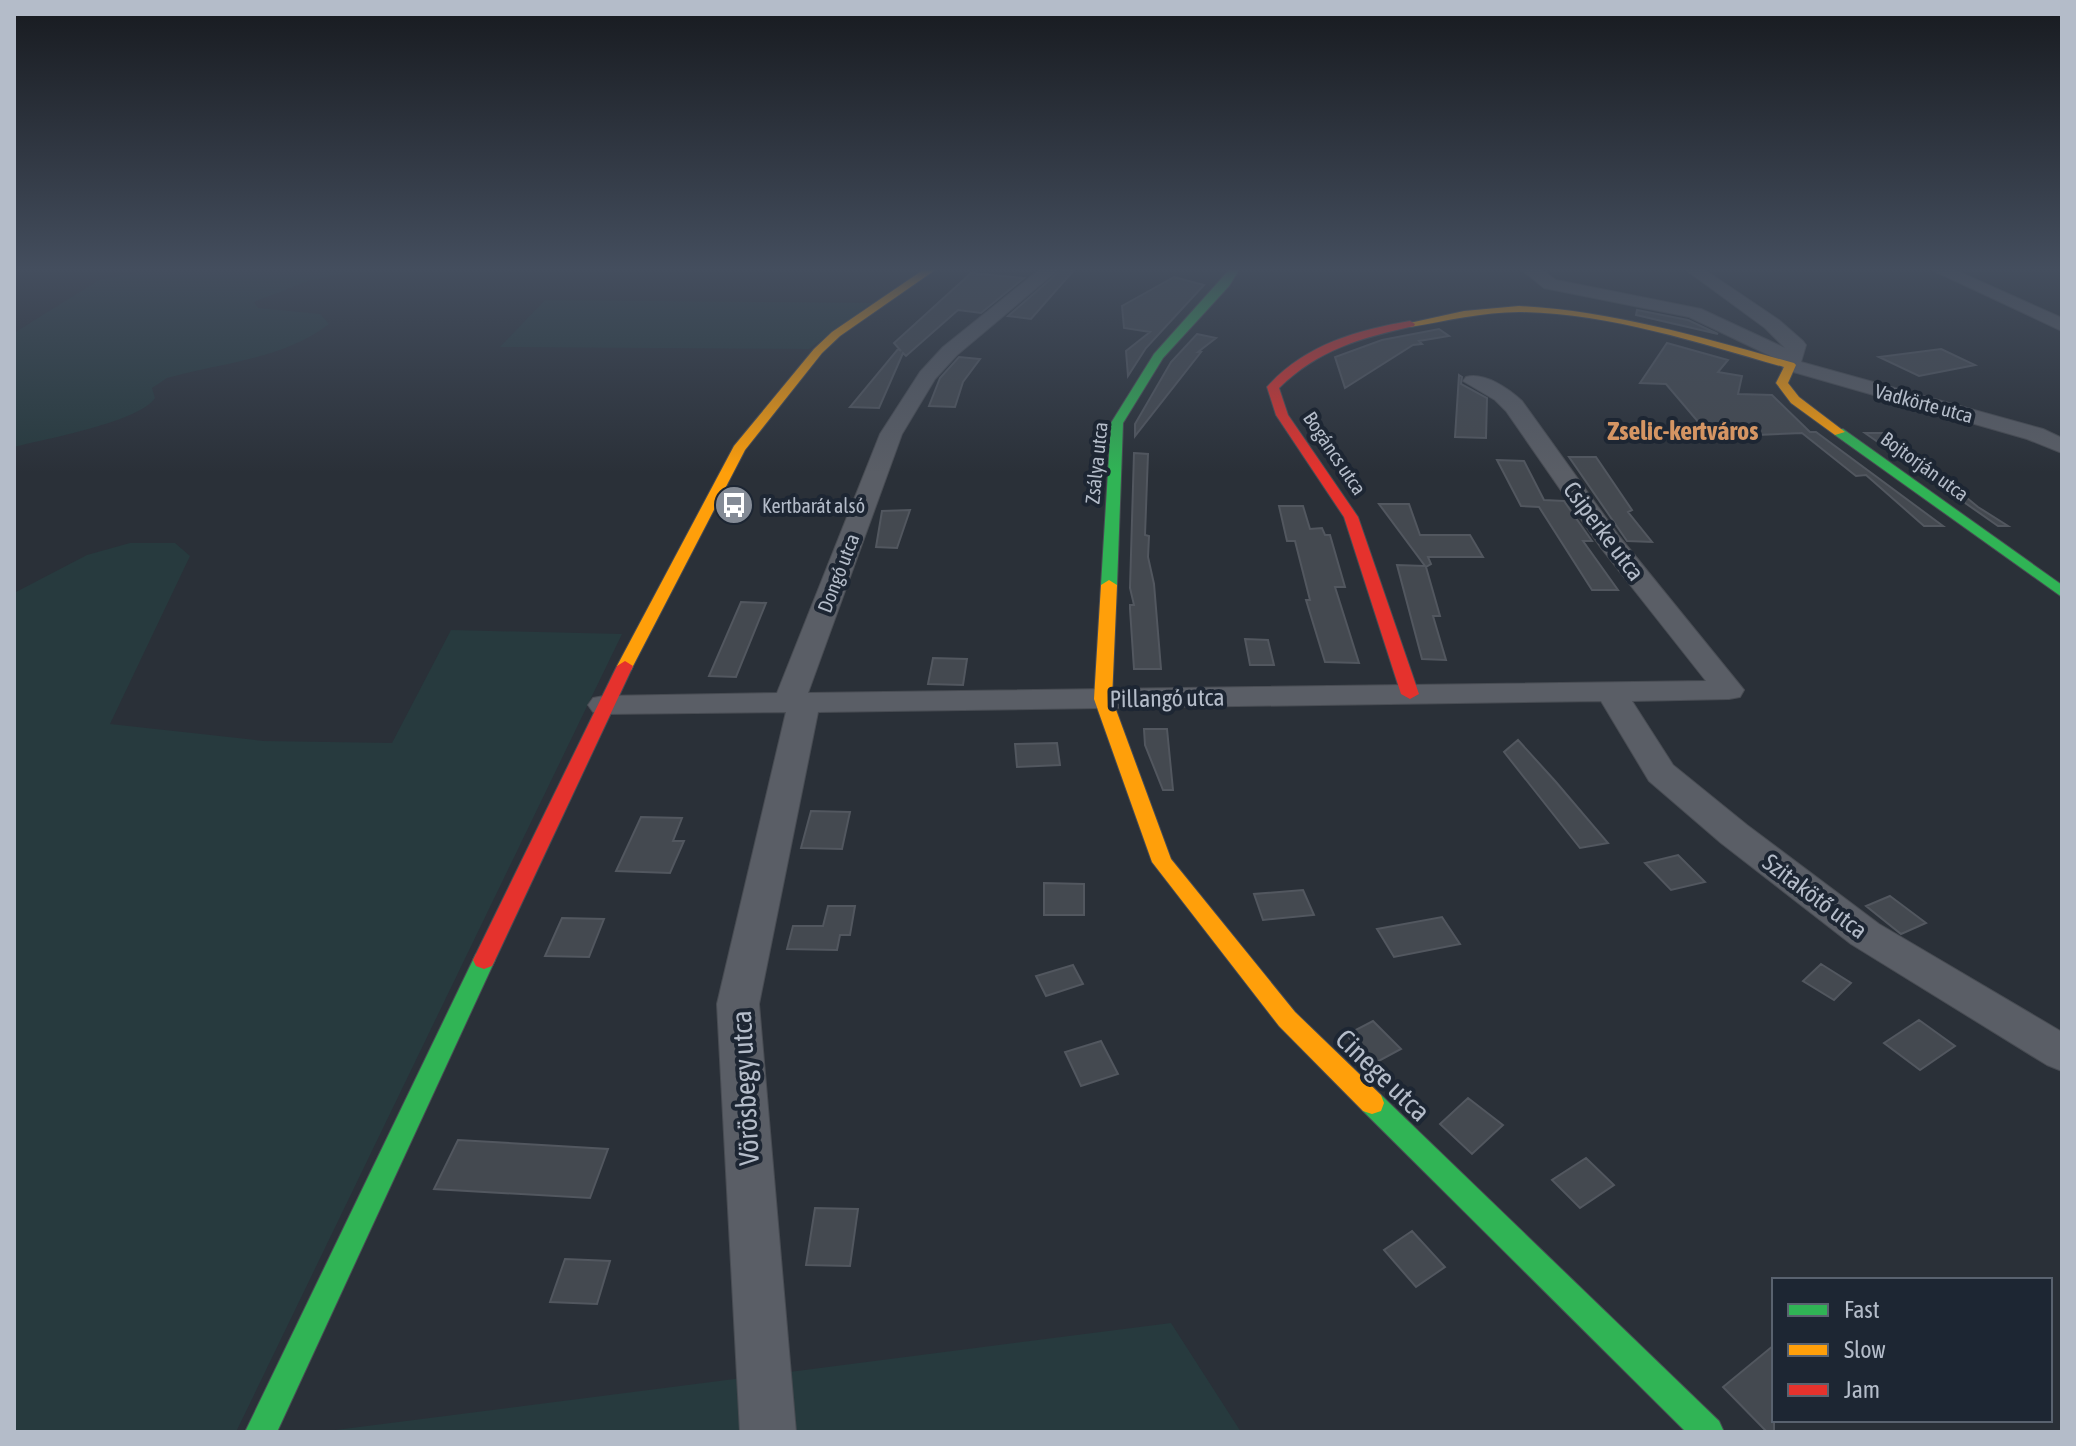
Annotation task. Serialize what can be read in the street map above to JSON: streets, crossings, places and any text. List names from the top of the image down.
{
  "streets": {
    "street": [
      "Vadkörte utca",
      "Bogáncs utca",
      "Zsálya utca",
      "Bojtorján utca",
      "Csiperke utca",
      "Dongó utca",
      "Pillangó utca",
      "Szitakötő utca",
      "Cinege utca",
      "Vörösbegy utca"
    ]
  },
  "crossings": [
    ["Vadkörte utca", "Bogáncs utca"],
    ["Vadkörte utca", "Bojtorján utca"],
    ["Bogáncs utca", "Bojtorján utca"],
    ["Bogáncs utca", "Pillangó utca"],
    ["Zsálya utca", "Pillangó utca"],
    ["Zsálya utca", "Cinege utca"],
    ["Csiperke utca", "Pillangó utca"],
    ["Dongó utca", "Pillangó utca"],
    ["Dongó utca", "Vörösbegy utca"],
    ["Pillangó utca", "Szitakötő utca"],
    ["Pillangó utca", "Cinege utca"],
    ["Pillangó utca", "Vörösbegy utca"]
  ],
  "districts": ["Zselic-kertváros"],
  "places": {
    "bus stop": ["Kertbarát alsó"]
  },
  "legend": ["Fast", "Slow", "Jam"]
}
